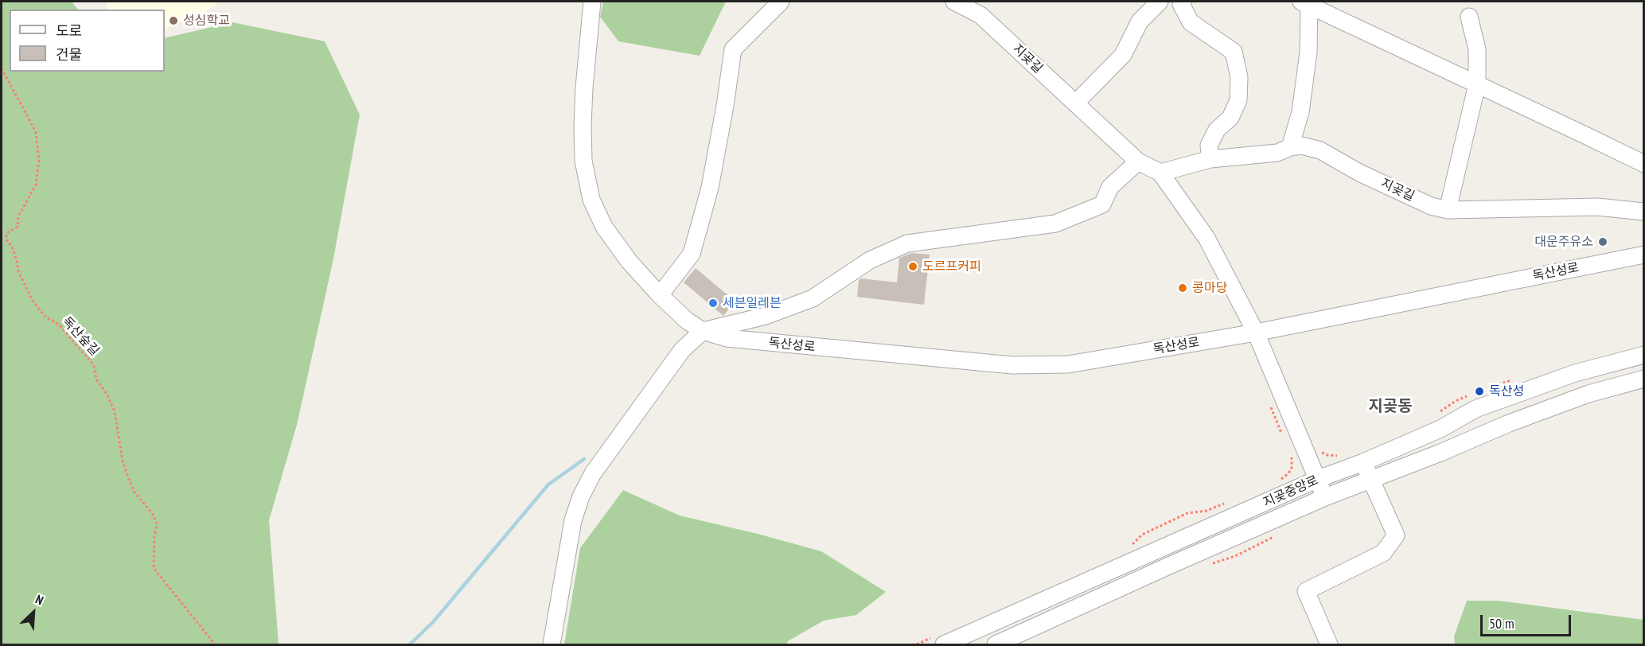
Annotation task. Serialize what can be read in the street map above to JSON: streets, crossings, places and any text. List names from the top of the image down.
{
  "streets": {
    "street": ["지곶길", "독산성로", "지곶중앙로"],
    "path": ["독산숲길"]
  },
  "crossings": [
    ["지곶길", "독산성로"],
    ["지곶길", "지곶중앙로"]
  ],
  "districts": ["지곶동"],
  "places": [
    "성심학교",
    "대운주유소",
    "도르프커피",
    "콩마당",
    "세븐일레븐",
    "독산성"
  ],
  "legend": ["도로", "건물"],
  "scale_bar": "50 m",
  "north": "top right"
}
